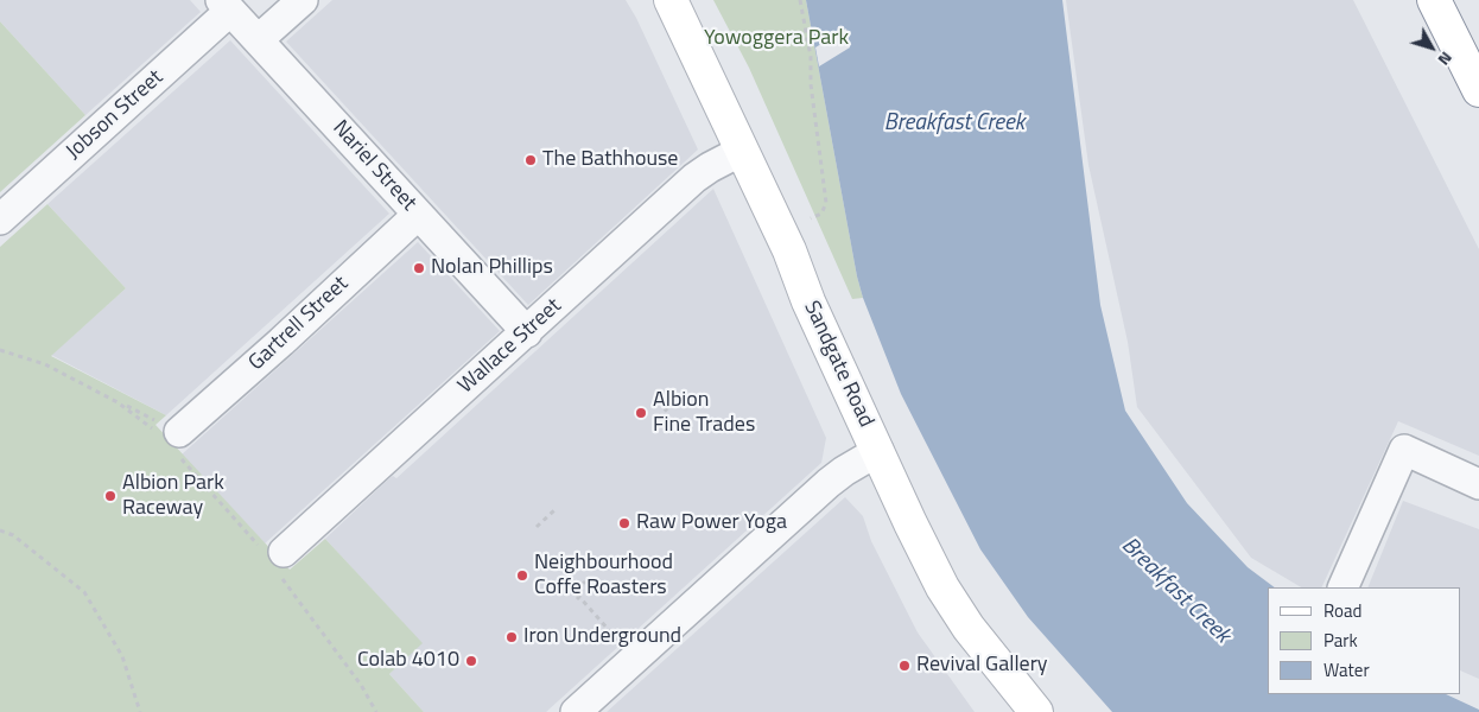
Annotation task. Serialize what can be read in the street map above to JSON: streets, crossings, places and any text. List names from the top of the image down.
{
  "streets": {
    "main road": ["Sandgate Road"],
    "street": [
      "Jobson Street",
      "Nariel Street",
      "Gartrell Street",
      "Wallace Street"
    ]
  },
  "crossings": [
    ["Jobson Street", "Nariel Street"],
    ["Nariel Street", "Gartrell Street"],
    ["Nariel Street", "Wallace Street"],
    ["Wallace Street", "Sandgate Road"]
  ],
  "water": ["Breakfast Creek"],
  "parks": ["Yowoggera Park"],
  "places": [
    "The Bathhouse",
    "Nolan Phillips",
    "Albion Fine Trades",
    "Albion Park Raceway",
    "Raw Power Yoga",
    "Neighbourhood Coffe Roasters",
    "Iron Underground",
    "Colab 4010",
    "Revival Gallery"
  ],
  "legend": ["Road", "Park", "Water"],
  "north": "bottom right"
}
